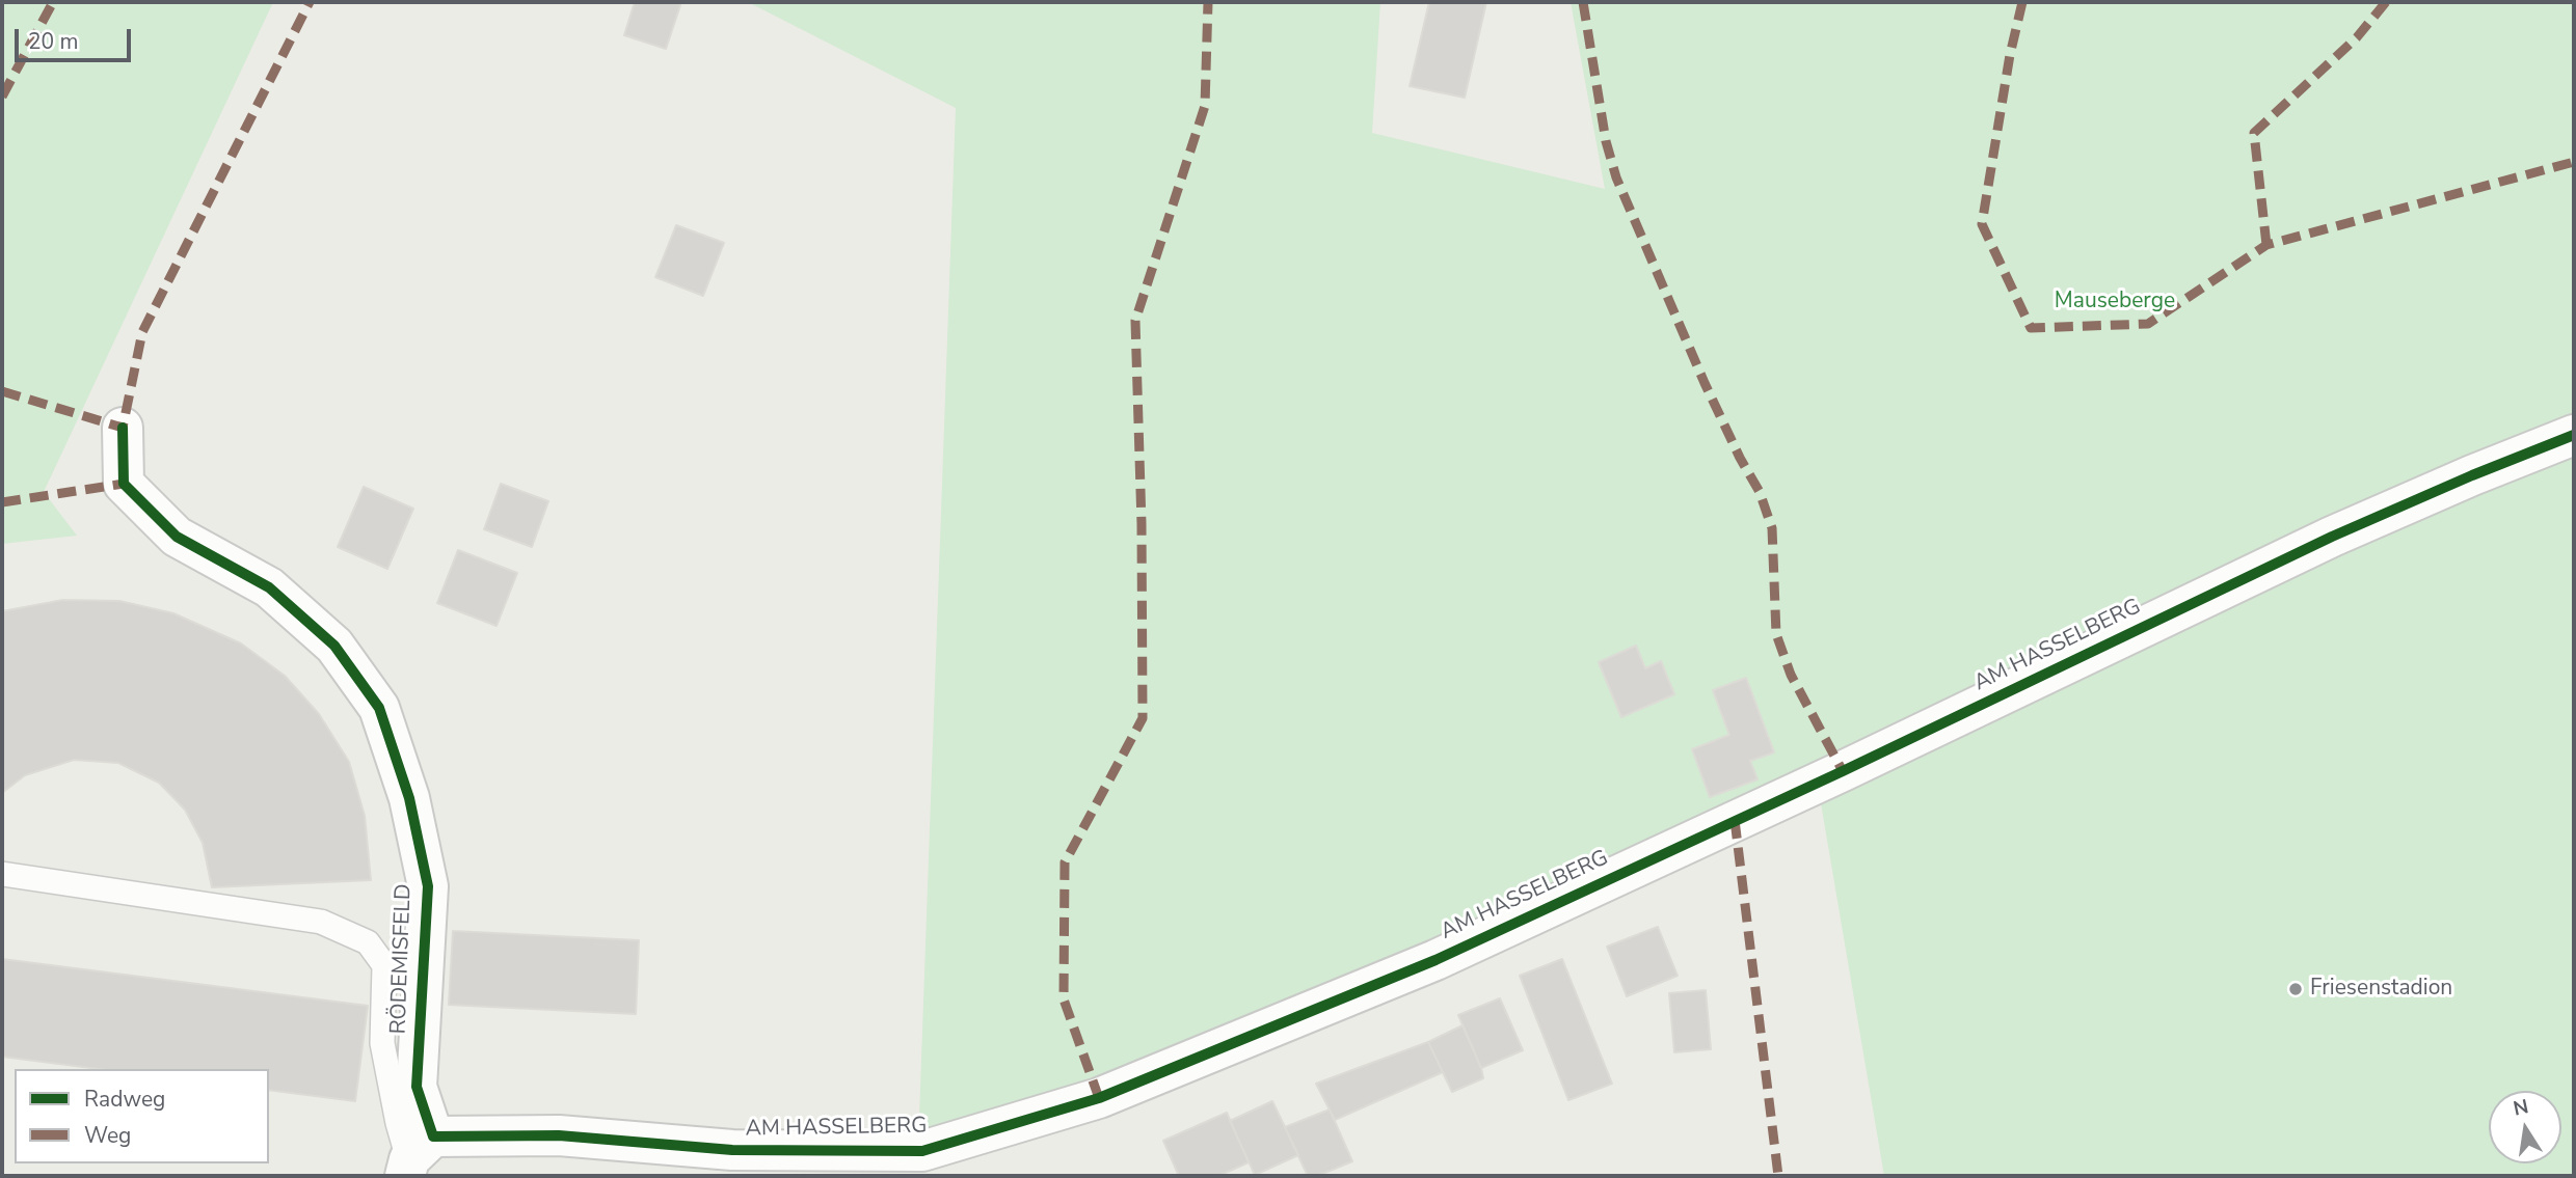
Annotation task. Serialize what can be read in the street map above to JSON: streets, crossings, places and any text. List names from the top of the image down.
{
  "streets": {
    "street": ["AM HASSELBERG", "RÖDEMISFELD"]
  },
  "crossings": [
    ["AM HASSELBERG", "RÖDEMISFELD"]
  ],
  "parks": ["Mauseberge"],
  "places": ["Friesenstadion"],
  "legend": ["Radweg", "Weg"],
  "scale_bar": "20 m",
  "north": "top"
}
